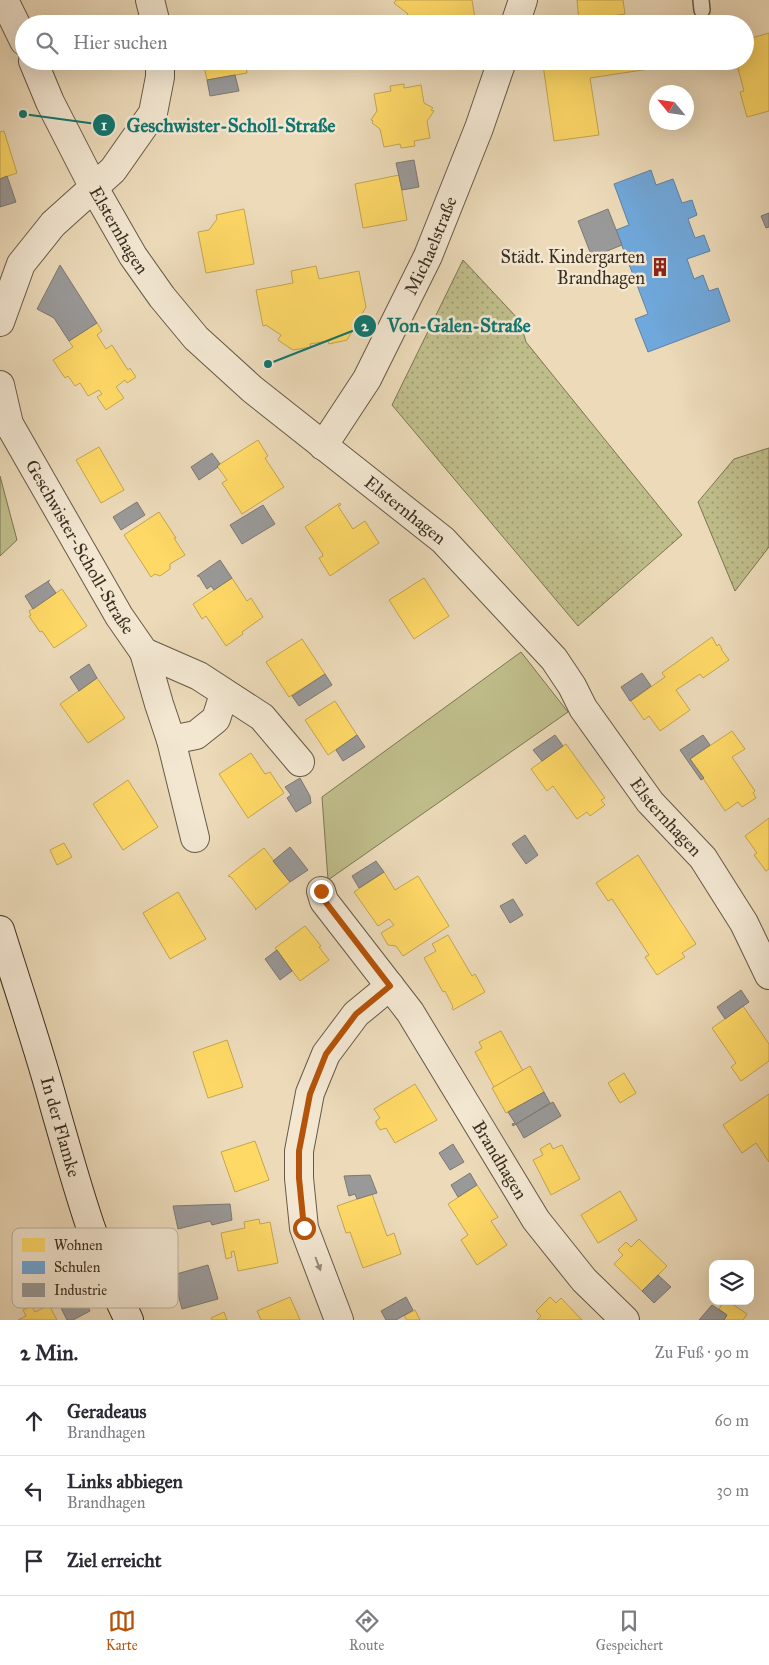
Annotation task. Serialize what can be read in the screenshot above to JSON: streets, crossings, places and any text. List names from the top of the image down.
{
  "streets": {
    "street": [
      "Elsternhagen",
      "Michaelstraße",
      "Geschwister-Scholl-Straße",
      "In der Flamke",
      "Brandhagen"
    ]
  },
  "crossings": [
    ["Elsternhagen", "Michaelstraße"]
  ],
  "places": {
    "other": ["Geschwister-Scholl-Straße", "Von-Galen-Straße"],
    "building": ["Städt. Kindergarten Brandhagen"]
  },
  "legend": ["Wohnen", "Schulen", "Industrie"],
  "north": "top left",
  "page": {
    "search": "Hier suchen",
    "heading": ["2 Min.", "Zu Fuß · 90 m"],
    "list": [
      ["Geradeaus", "Brandhagen", "60 m"],
      ["Links abbiegen", "Brandhagen", "30 m"],
      "Ziel erreicht"
    ],
    "nav": ["Karte", "Route", "Gespeichert"]
  }
}
